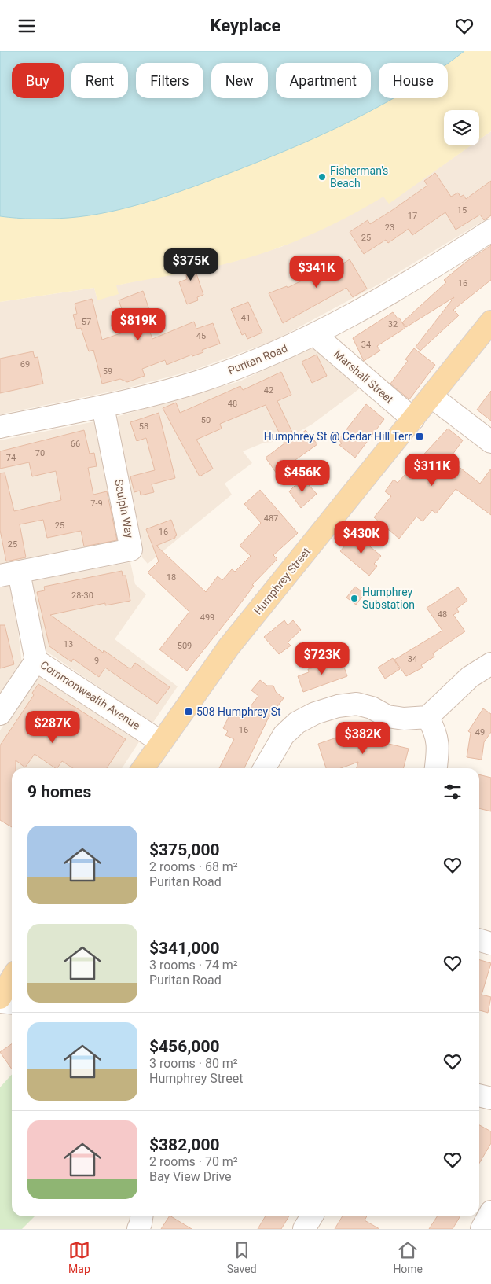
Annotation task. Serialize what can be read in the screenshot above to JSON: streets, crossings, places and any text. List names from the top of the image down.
{
  "streets": {
    "main road": ["Humphrey Street"],
    "street": [
      "Puritan Road",
      "Marshall Street",
      "Sculpin Way",
      "Commonwealth Avenue"
    ]
  },
  "crossings": [
    ["Puritan Road", "Marshall Street"],
    ["Puritan Road", "Sculpin Way"],
    ["Marshall Street", "Humphrey Street"],
    ["Sculpin Way", "Commonwealth Avenue"],
    ["Humphrey Street", "Commonwealth Avenue"]
  ],
  "places": {
    "other": ["Fisherman's Beach", "Humphrey Substation"],
    "transit": ["Humphrey St @ Cedar Hill Terr", "508 Humphrey St"]
  },
  "house_numbers": [
    "15",
    "17",
    "23",
    "25",
    "16",
    "41",
    "57",
    "32",
    "45",
    "34",
    "69",
    "59",
    "42",
    "48",
    "50",
    "58",
    "66",
    "70",
    "74",
    "7-9",
    "487",
    "25",
    "16",
    "25",
    "18",
    "28-30",
    "48",
    "499",
    "13",
    "509",
    "34",
    "9",
    "16",
    "49"
  ],
  "page": {
    "header": "Keyplace",
    "chip": [
      "Buy",
      "Rent",
      "Filters",
      "New",
      "Apartment",
      "House"
    ],
    "price": [
      "$375K",
      "$341K",
      "$819K",
      "$311K",
      "$456K",
      "$430K",
      "$723K",
      "$287K",
      "$382K"
    ],
    "heading": "9 homes",
    "list": [
      {
        "name": "$375,000",
        "note": "2 rooms · 68 m² · Puritan Road"
      },
      {
        "name": "$341,000",
        "note": "3 rooms · 74 m² · Puritan Road"
      },
      {
        "name": "$456,000",
        "note": "3 rooms · 80 m² · Humphrey Street"
      },
      {
        "name": "$382,000",
        "note": "2 rooms · 70 m² · Bay View Drive"
      }
    ],
    "tabs": ["Map", "Saved", "Home"]
  }
}
